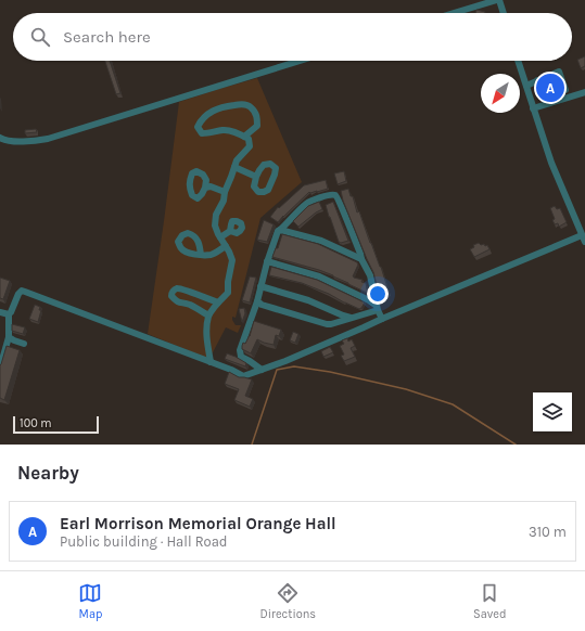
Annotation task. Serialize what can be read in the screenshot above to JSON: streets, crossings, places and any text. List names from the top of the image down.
{
  "scale_bar": "100 m",
  "north": "bottom left",
  "page": {
    "search": "Search here",
    "pins": "A",
    "scale": "100 m",
    "heading": "Nearby",
    "list": [
      {
        "mark": "A",
        "name": "Earl Morrison Memorial Orange Hall",
        "note": "Public building · Hall Road",
        "value": "310 m"
      }
    ],
    "nav": ["Map", "Directions", "Saved"]
  }
}
